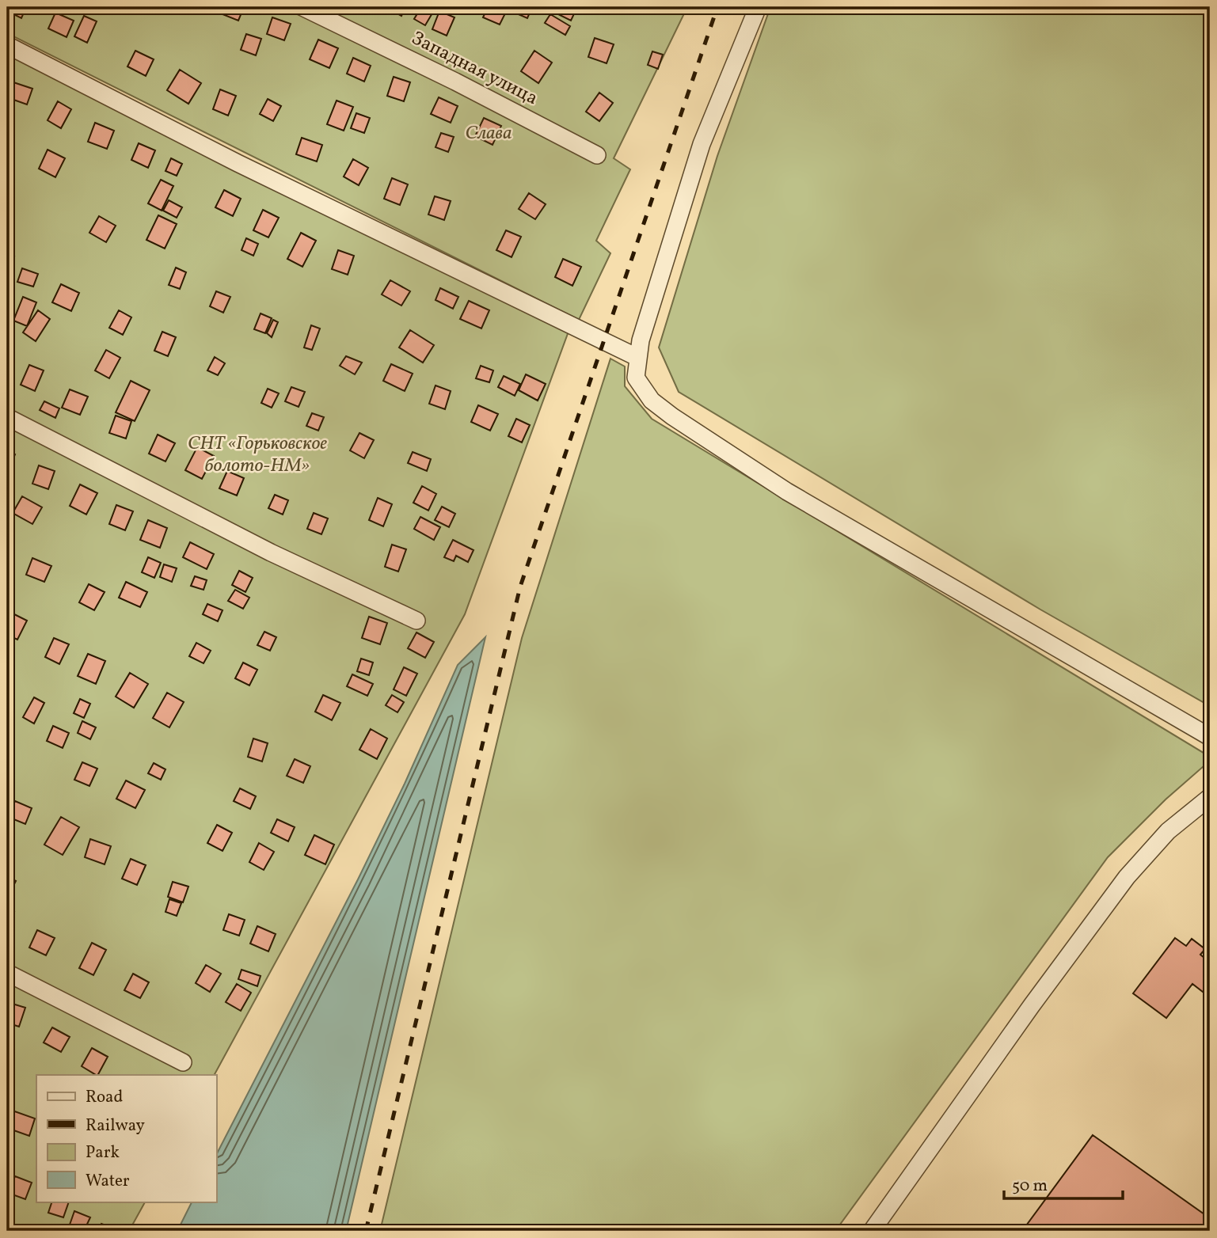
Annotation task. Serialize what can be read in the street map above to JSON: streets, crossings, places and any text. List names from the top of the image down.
{
  "streets": {
    "street": ["Западная улица"]
  },
  "parks": ["Слава", "СНТ «Горьковское болото-НМ»"],
  "legend": [
    "Road",
    "Railway",
    "Park",
    "Water"
  ],
  "scale_bar": "50 m"
}
